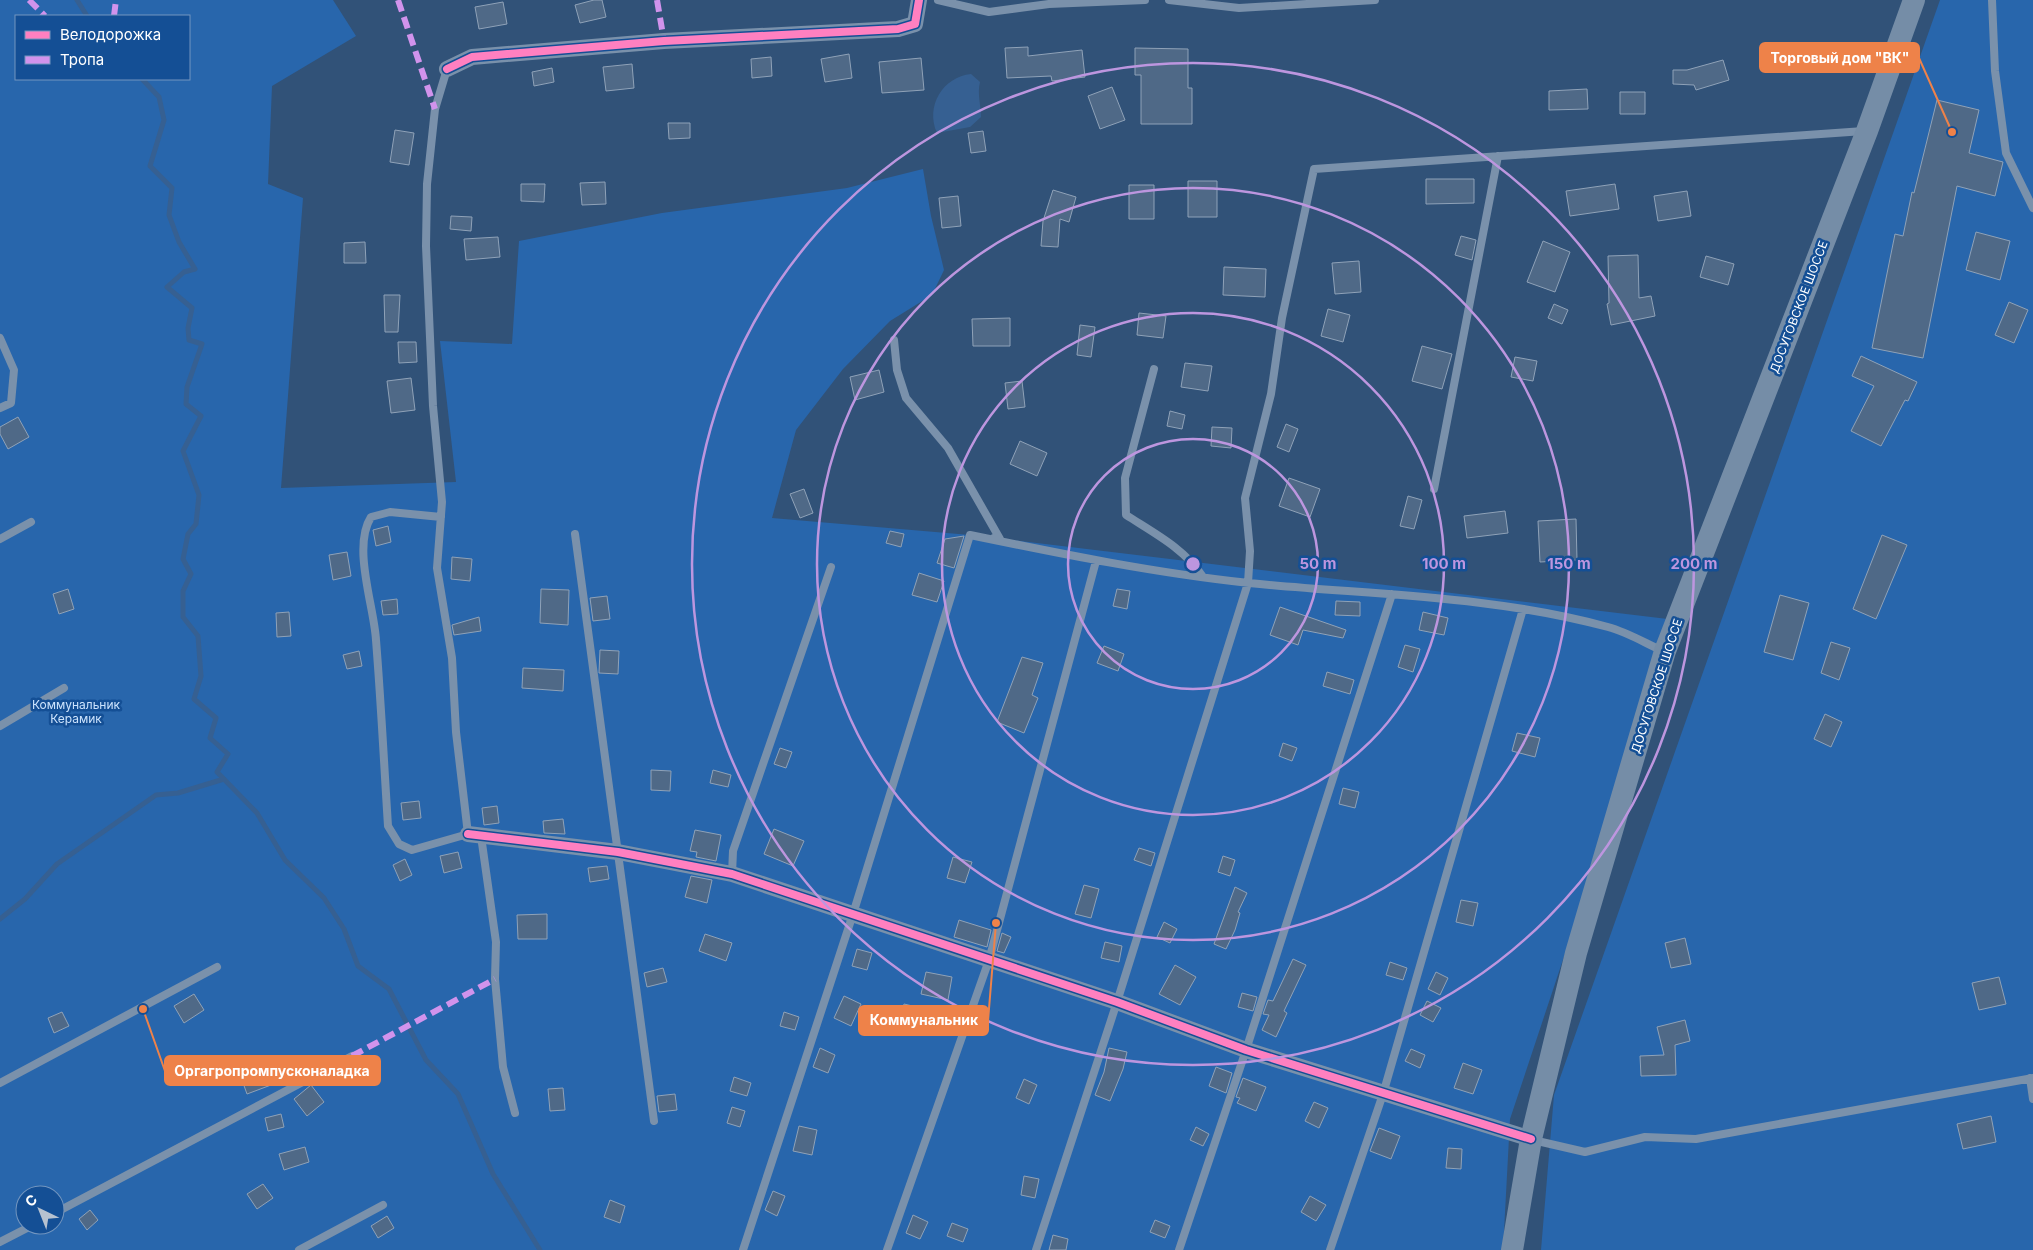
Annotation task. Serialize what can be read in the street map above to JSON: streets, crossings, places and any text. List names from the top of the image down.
{
  "streets": {
    "main road": ["ДОСУГОВСКОЕ ШОССЕ"]
  },
  "parks": ["Коммунальник Керамик"],
  "places": ["Торговый дом \"ВК\"", "Коммунальник", "Оргагропромпусконаладка"],
  "legend": ["Велодорожка", "Тропа"],
  "north": "top left",
  "rings": [
    "50 m",
    "100 m",
    "150 m",
    "200 m"
  ]
}
